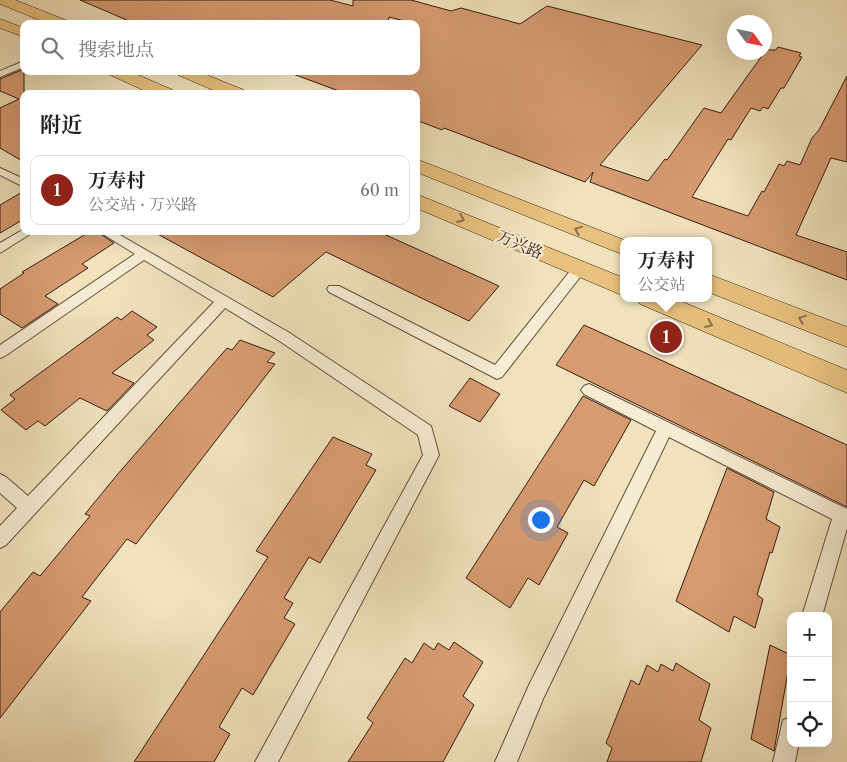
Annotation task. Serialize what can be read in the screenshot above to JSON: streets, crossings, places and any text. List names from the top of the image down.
{
  "streets": {
    "main road": ["万兴路"]
  },
  "north": "bottom right",
  "page": {
    "search": "搜索地点",
    "heading": "附近",
    "list": [
      {
        "mark": "1",
        "name": "万寿村",
        "note": "公交站 · 万兴路",
        "value": "60 m"
      }
    ],
    "popup": ["万寿村", "公交站"],
    "pins": "1",
    "map_buttons": ["+", "−"]
  }
}
